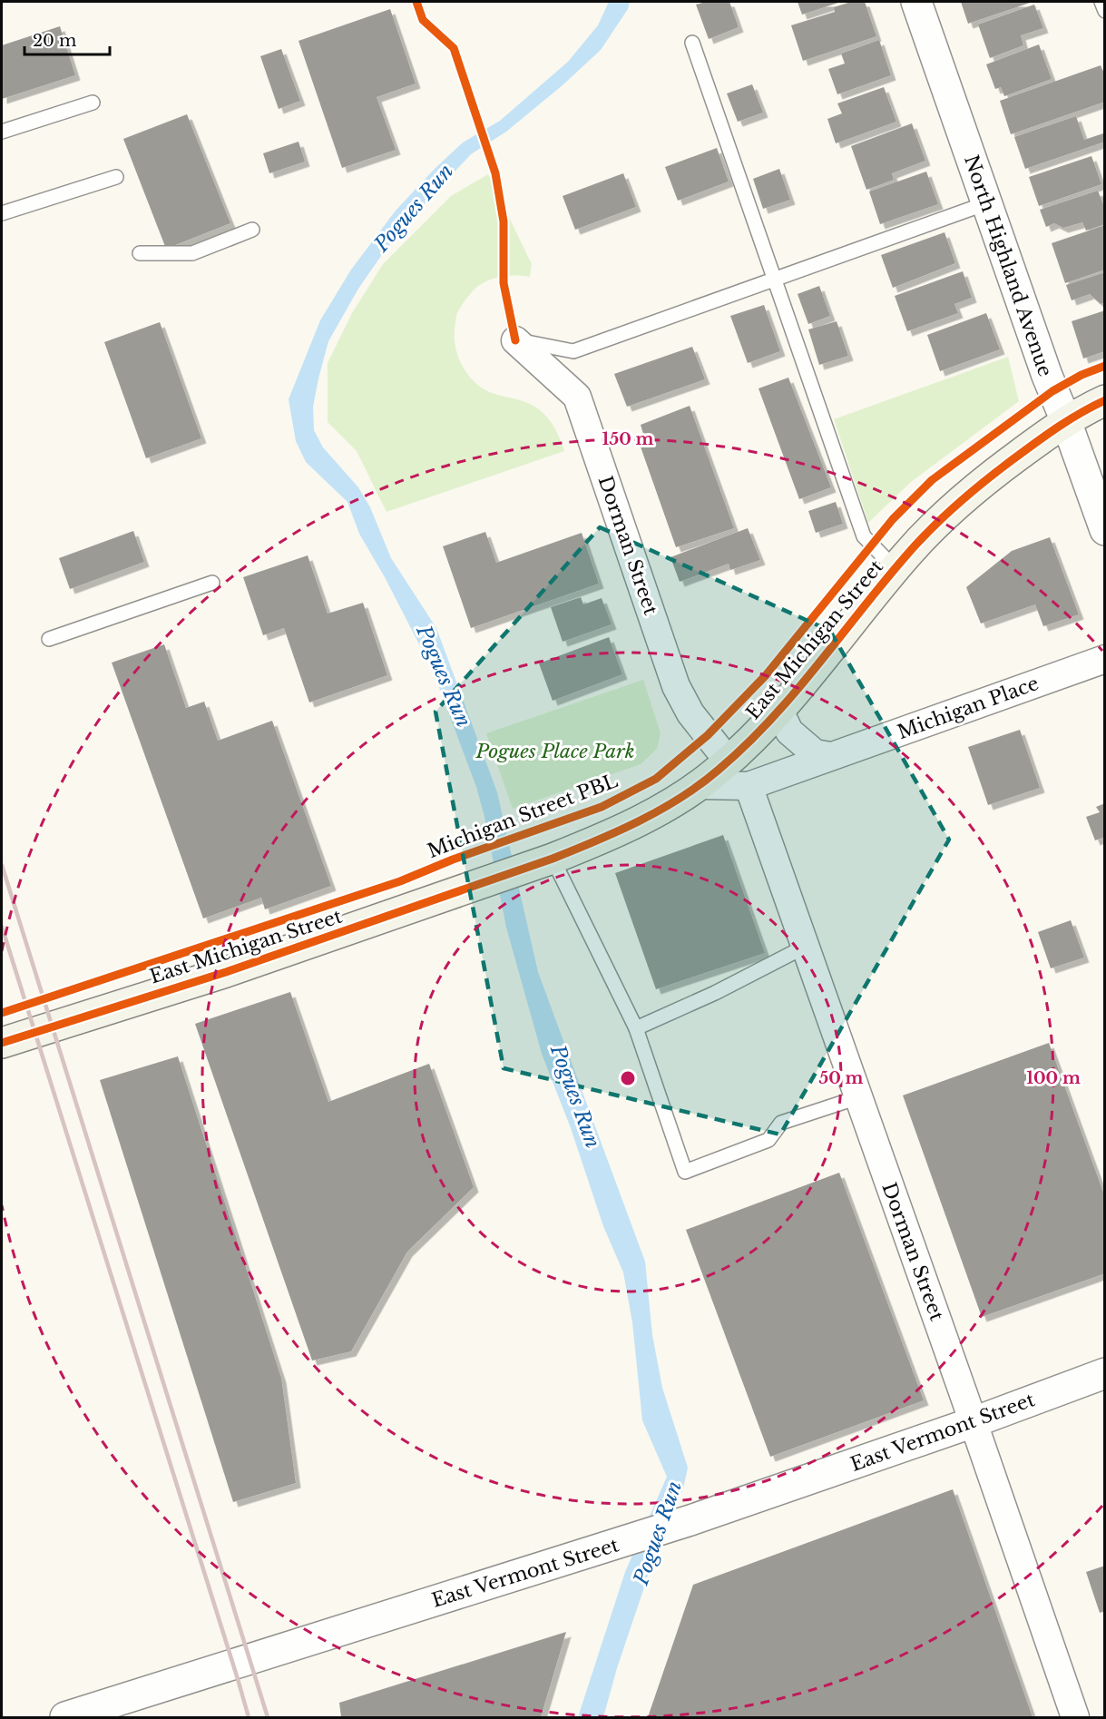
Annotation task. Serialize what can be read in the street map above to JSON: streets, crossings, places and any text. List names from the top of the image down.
{
  "streets": {
    "main road": ["East Michigan Street"],
    "street": [
      "North Highland Avenue",
      "Dorman Street",
      "Michigan Place",
      "East Vermont Street"
    ],
    "cycle path": ["Michigan Street PBL"]
  },
  "crossings": [
    ["North Highland Avenue", "East Michigan Street"],
    ["Dorman Street", "East Michigan Street"],
    ["Dorman Street", "Michigan Place"],
    ["Dorman Street", "East Vermont Street"],
    ["East Michigan Street", "Michigan Place"]
  ],
  "water": ["Pogues Run"],
  "parks": ["Pogues Place Park"],
  "scale_bar": "20 m",
  "rings": ["150 m", "50 m", "100 m"]
}
